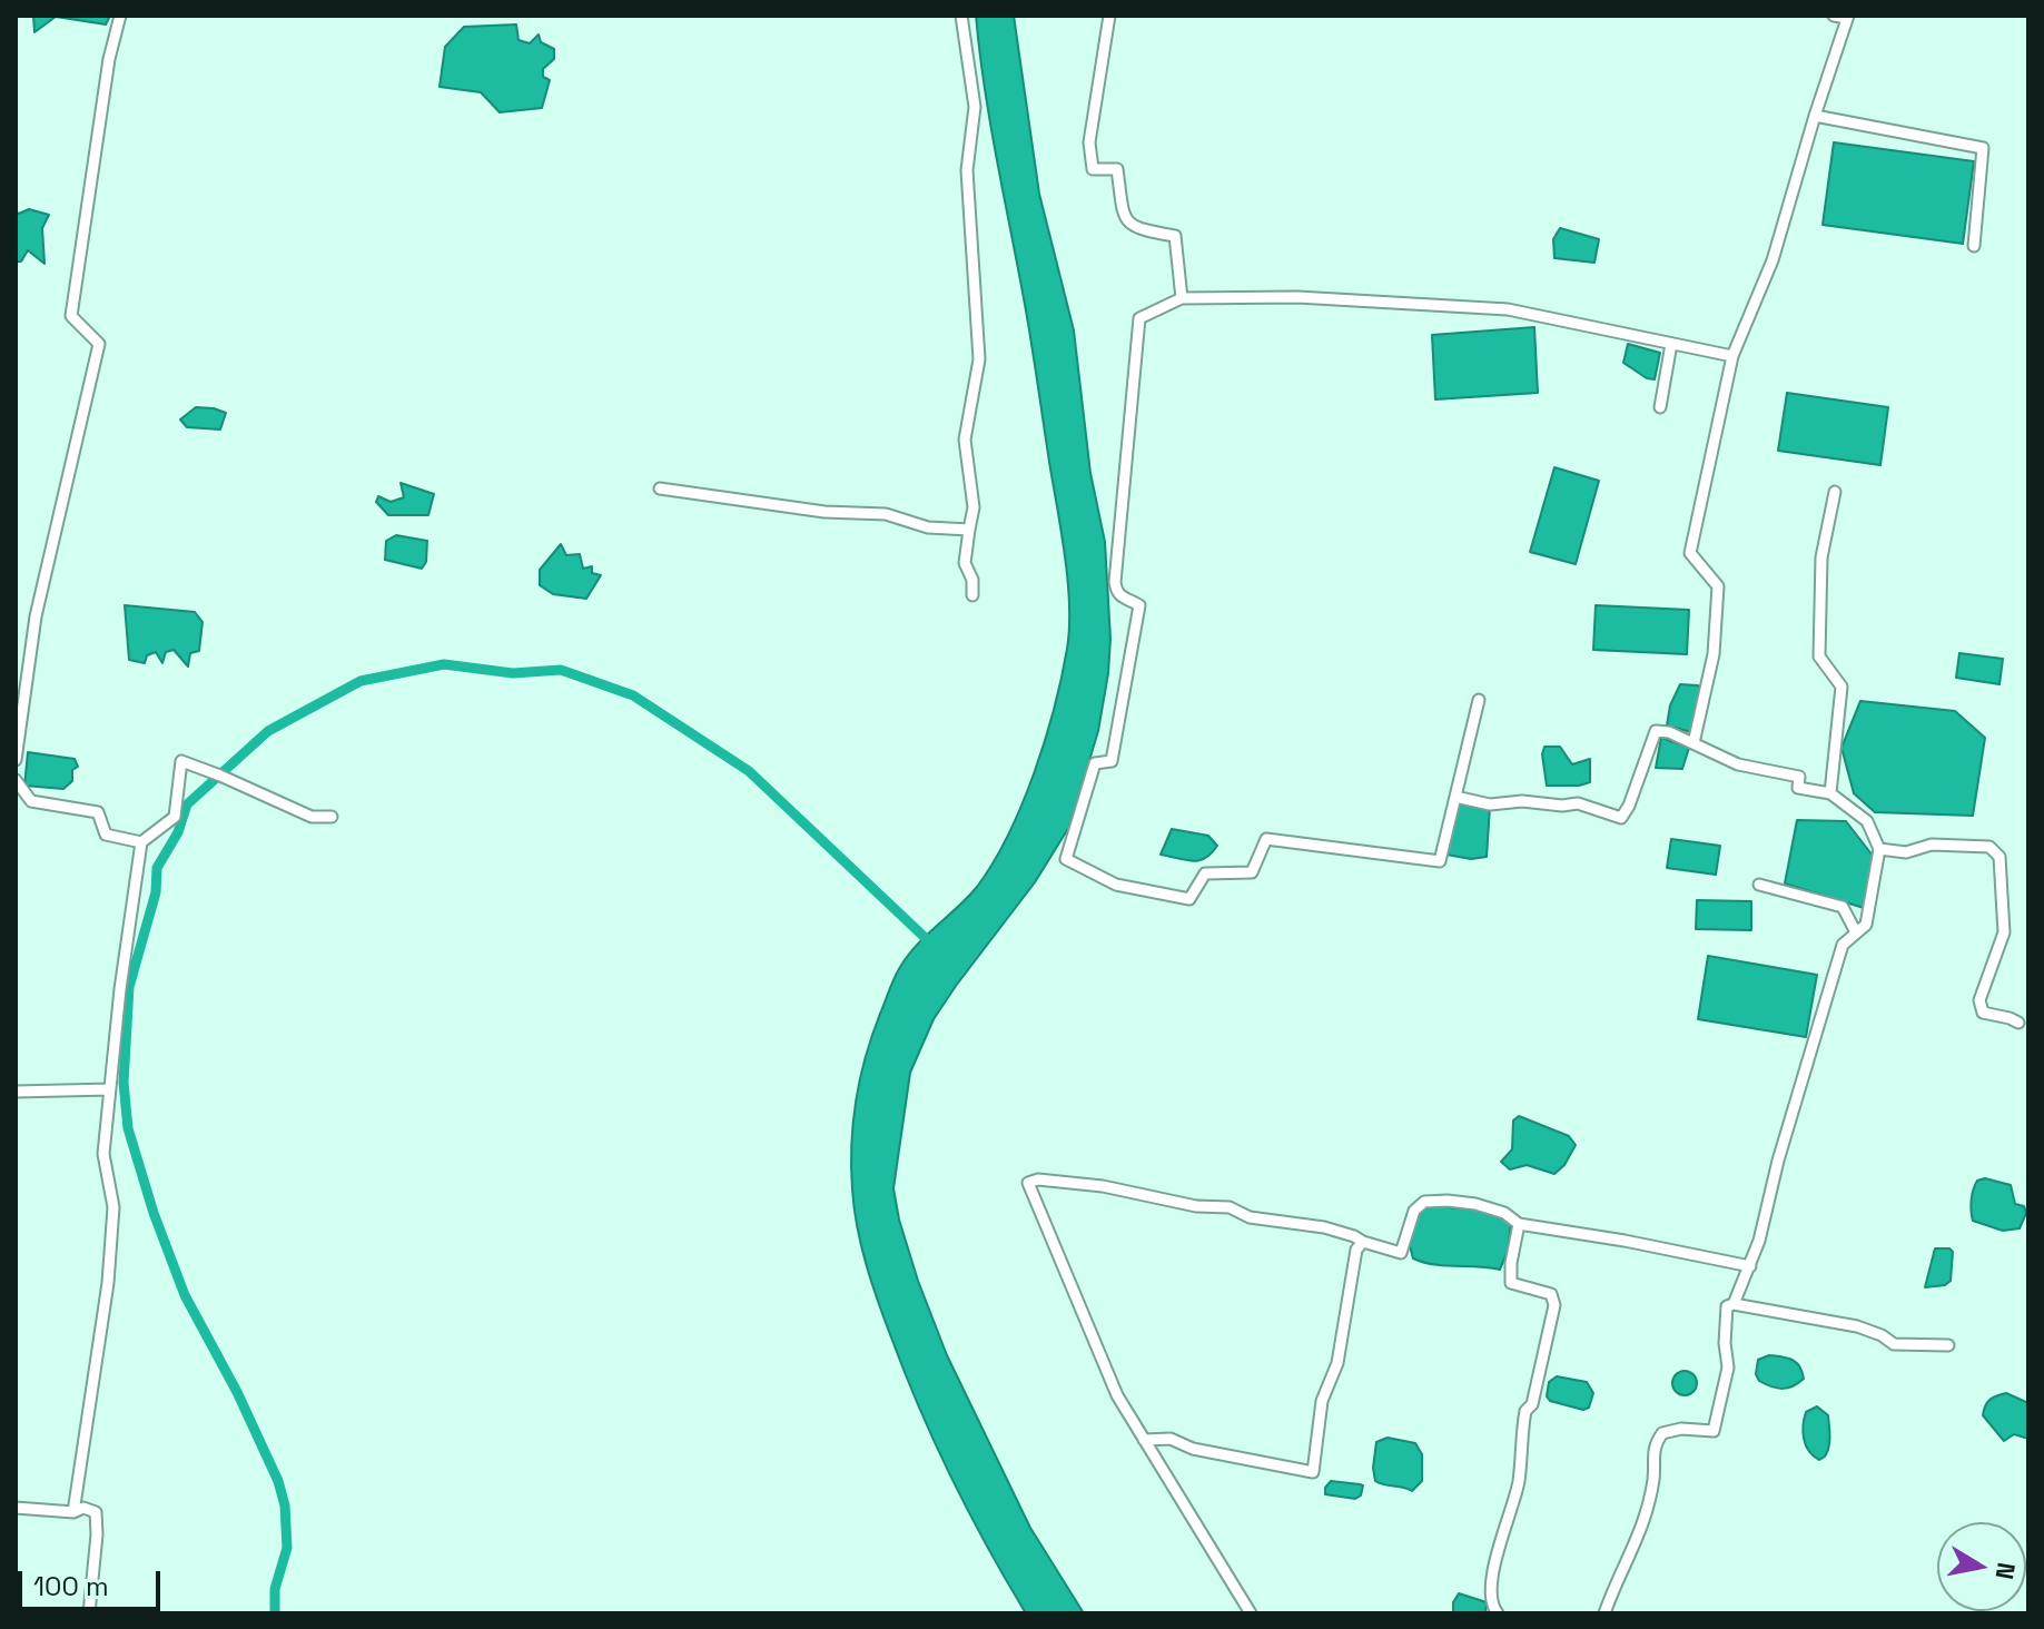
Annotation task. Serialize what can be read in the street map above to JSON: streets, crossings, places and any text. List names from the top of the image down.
{
  "scale_bar": "100 m",
  "north": "right"
}
